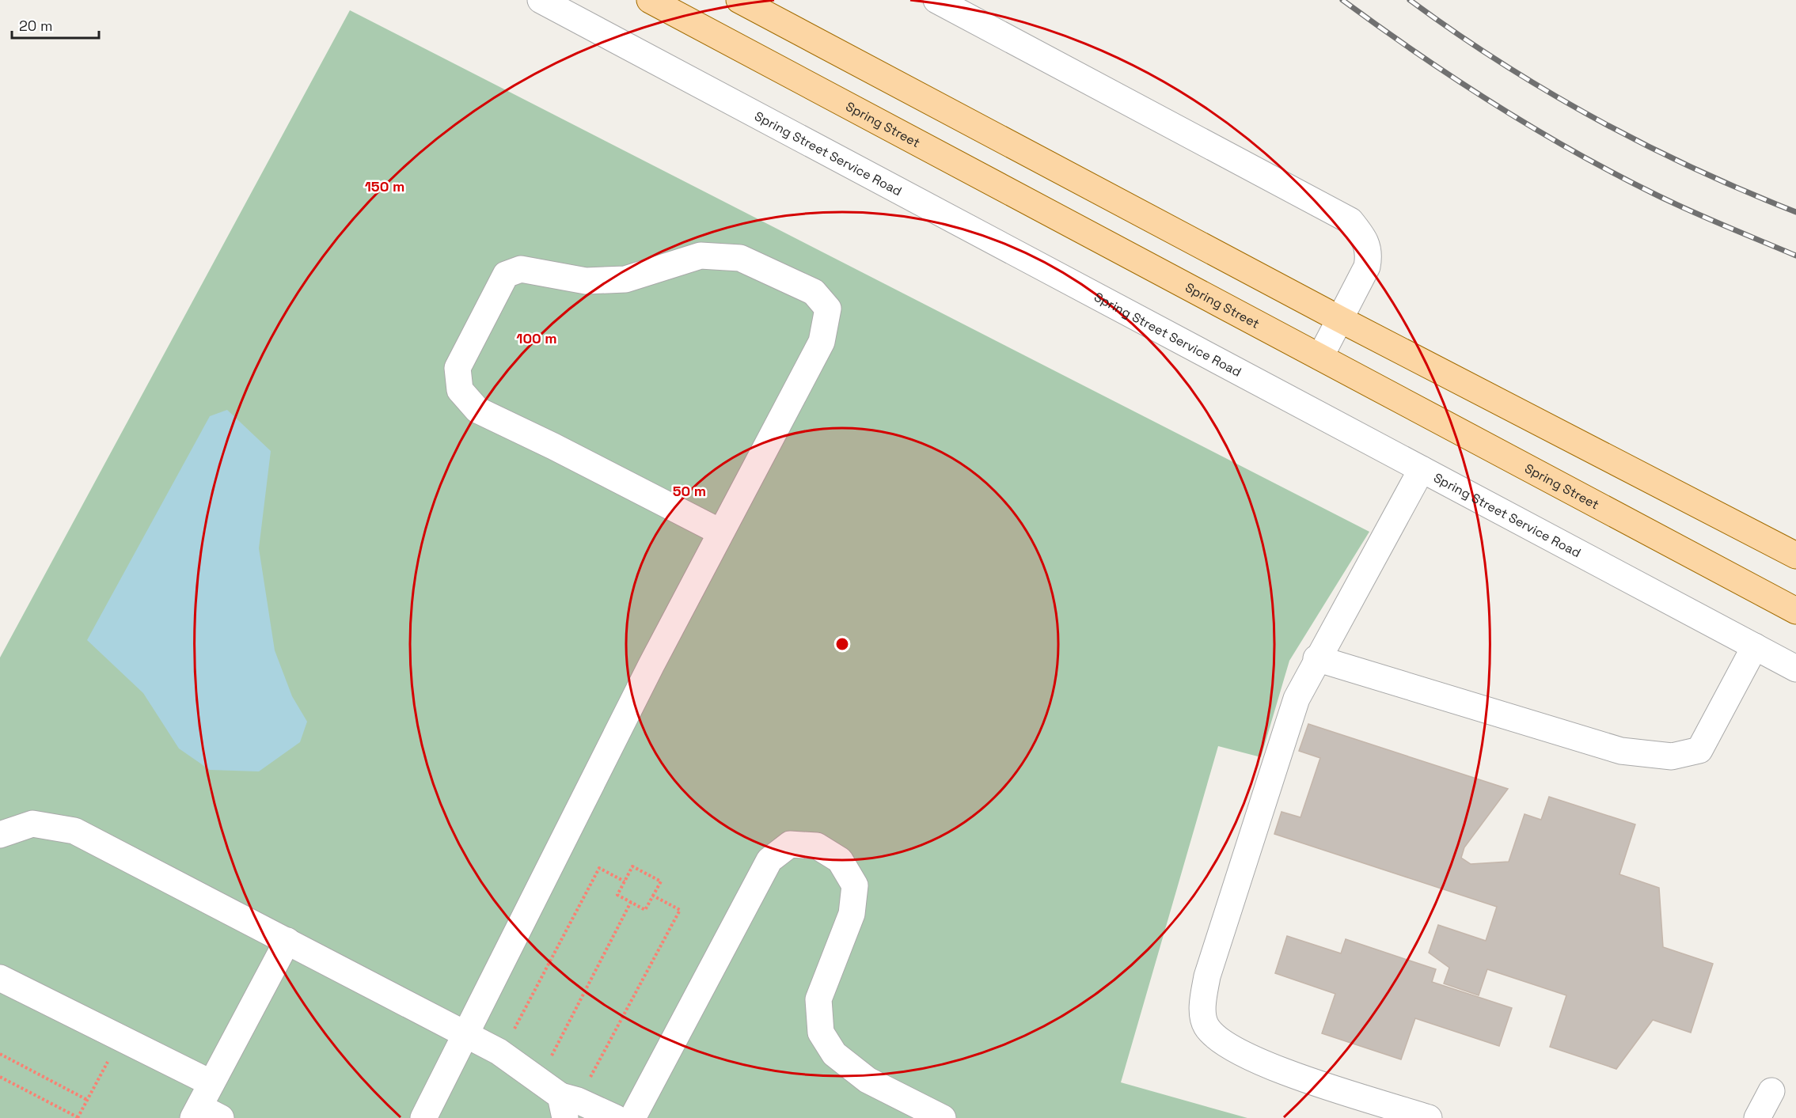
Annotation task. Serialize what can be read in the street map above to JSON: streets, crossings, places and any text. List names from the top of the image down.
{
  "streets": {
    "main road": ["Spring Street"],
    "street": ["Spring Street Service Road"]
  },
  "scale_bar": "20 m",
  "rings": ["150 m", "100 m", "50 m"]
}
